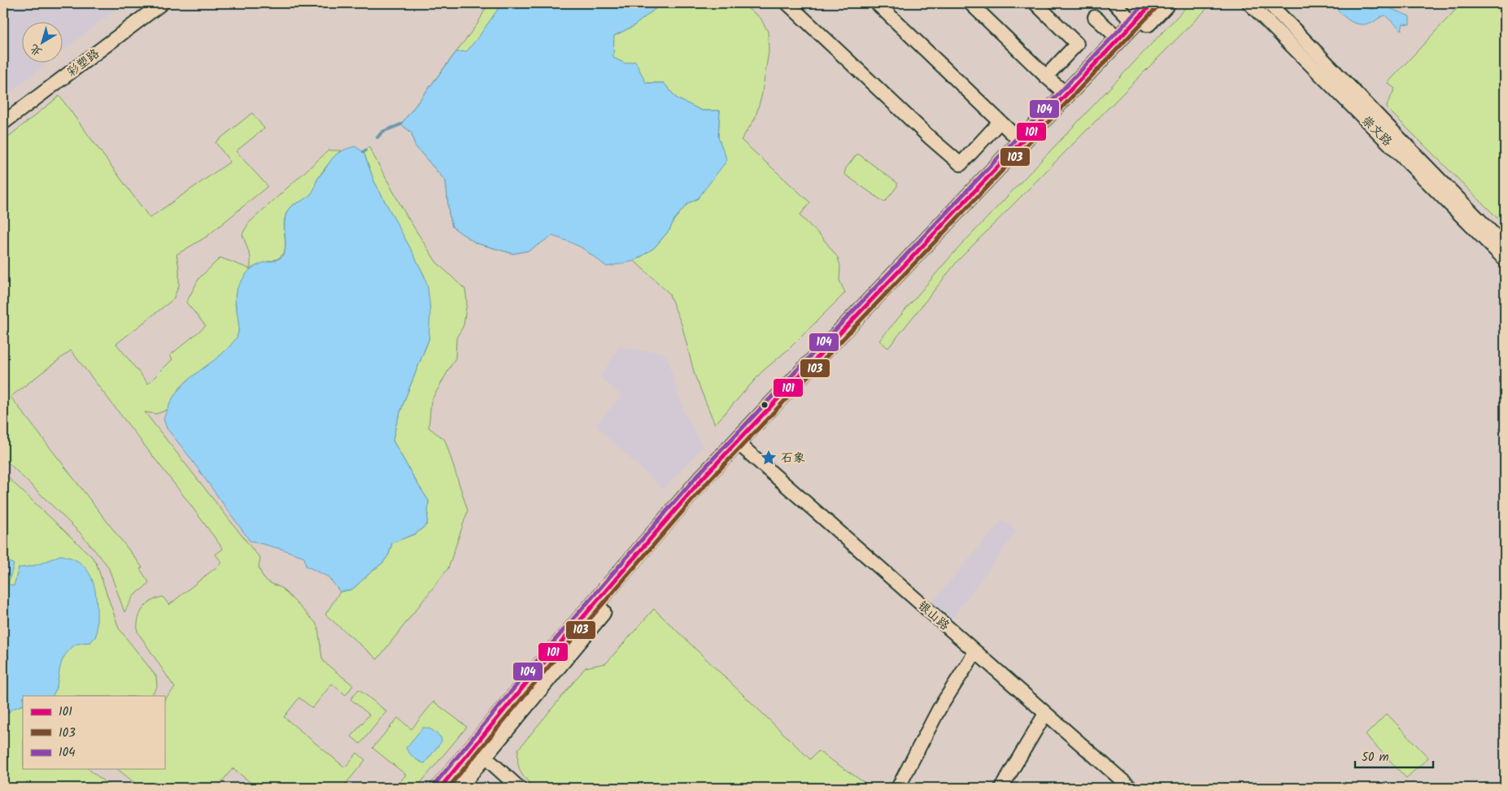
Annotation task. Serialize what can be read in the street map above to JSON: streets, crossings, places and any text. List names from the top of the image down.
{
  "streets": {
    "street": ["彩塑路", "崇文路", "银山路"]
  },
  "places": {
    "place": ["石象"]
  },
  "lines": ["transit line 101", "transit line 104", "transit line 103"],
  "legend": ["101", "103", "104"],
  "scale_bar": "50 m",
  "north": "bottom left"
}
